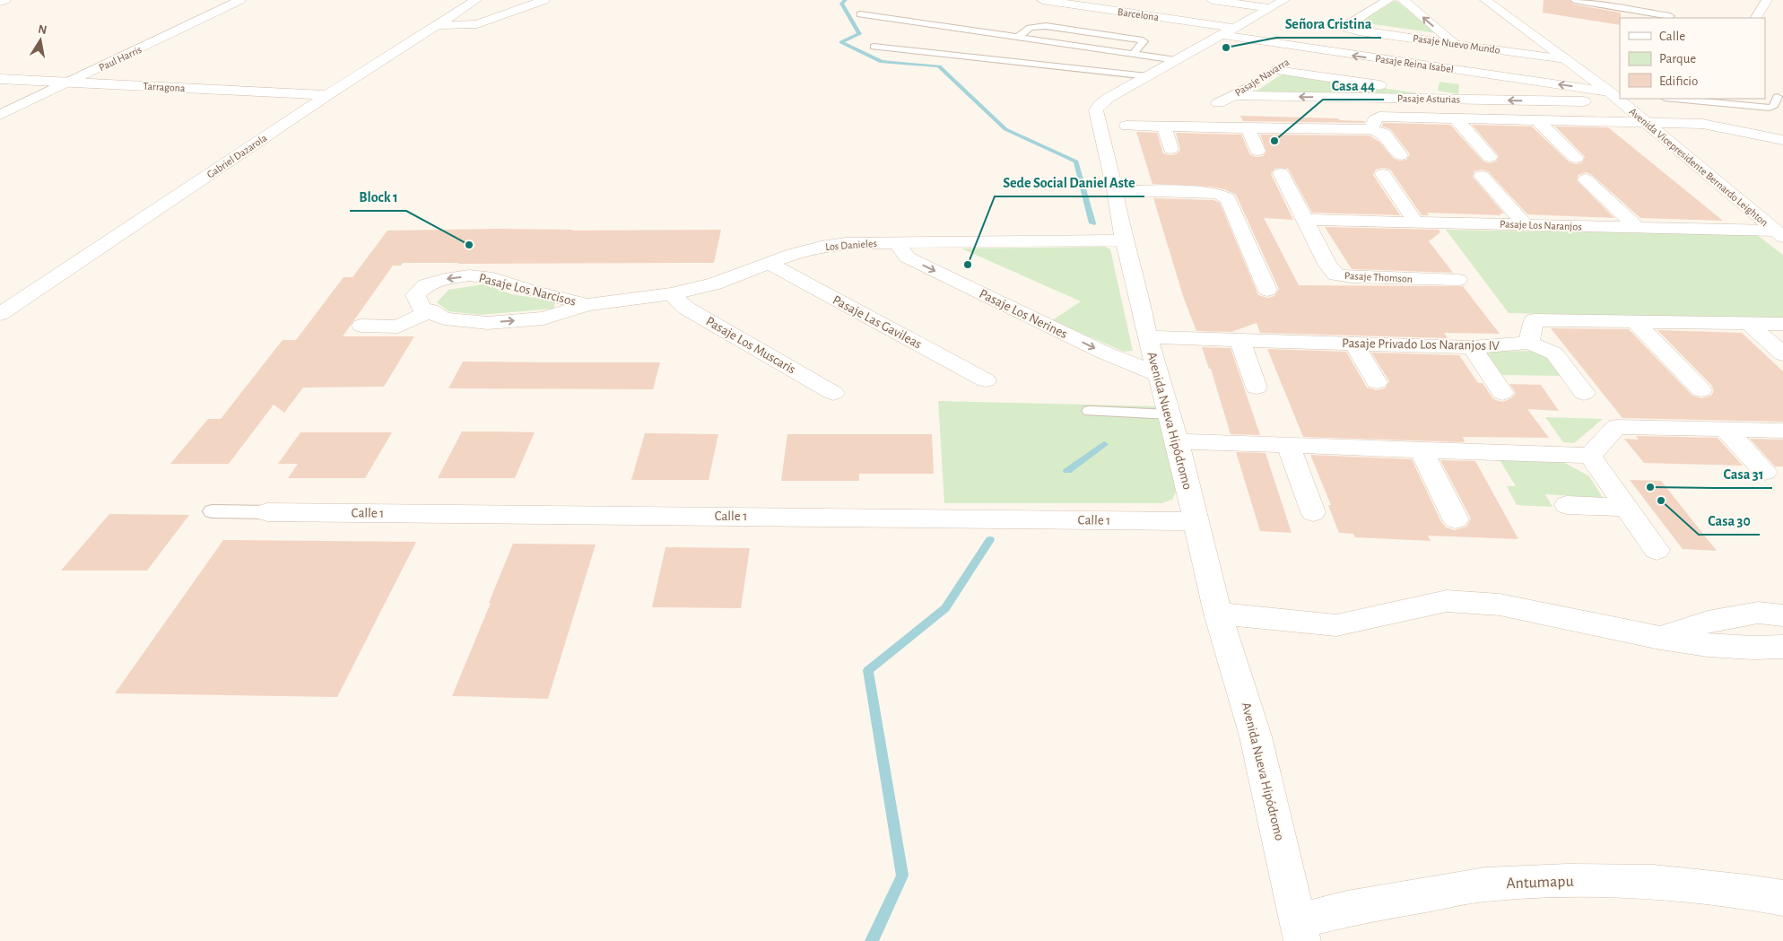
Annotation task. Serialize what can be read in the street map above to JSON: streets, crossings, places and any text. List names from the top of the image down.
{
  "streets": {
    "street": [
      "Barcelona",
      "Pasaje Nuevo Mundo",
      "Paul Harris",
      "Pasaje Reina Isabel",
      "Pasaje Navarra",
      "Tarragona",
      "Pasaje Asturias",
      "Gabriel Dazarola",
      "Avenida Vicepresidente Bernardo Leighton",
      "Pasaje Los Naranjos",
      "Los Danieles",
      "Pasaje Thomson",
      "Pasaje Los Narcisos",
      "Pasaje Los Nerines",
      "Pasaje Las Gavileas",
      "Pasaje Privado Los Naranjos IV",
      "Pasaje Los Muscaris",
      "Avenida Nueva Hipódromo",
      "Calle 1",
      "Antumapu"
    ]
  },
  "crossings": [
    ["Barcelona", "Avenida Nueva Hipódromo"],
    ["Pasaje Nuevo Mundo", "Avenida Vicepresidente Bernardo Leighton"],
    ["Paul Harris", "Tarragona"],
    ["Pasaje Reina Isabel", "Pasaje Navarra"],
    ["Pasaje Reina Isabel", "Pasaje Asturias"],
    ["Pasaje Reina Isabel", "Avenida Vicepresidente Bernardo Leighton"],
    ["Pasaje Reina Isabel", "Avenida Nueva Hipódromo"],
    ["Pasaje Navarra", "Pasaje Asturias"],
    ["Tarragona", "Gabriel Dazarola"],
    ["Pasaje Asturias", "Avenida Vicepresidente Bernardo Leighton"],
    ["Avenida Vicepresidente Bernardo Leighton", "Pasaje Los Naranjos"],
    ["Pasaje Los Naranjos", "Pasaje Thomson"],
    ["Los Danieles", "Pasaje Los Narcisos"],
    ["Los Danieles", "Pasaje Los Nerines"],
    ["Los Danieles", "Pasaje Las Gavileas"],
    ["Los Danieles", "Pasaje Los Muscaris"],
    ["Los Danieles", "Avenida Nueva Hipódromo"],
    ["Pasaje Los Nerines", "Avenida Nueva Hipódromo"],
    ["Pasaje Privado Los Naranjos IV", "Avenida Nueva Hipódromo"],
    ["Avenida Nueva Hipódromo", "Calle 1"],
    ["Avenida Nueva Hipódromo", "Antumapu"]
  ],
  "one_way": ["Pasaje Los Nerines"],
  "places": [
    "Señora Cristina",
    "Casa 44",
    "Block 1",
    "Sede Social Daniel Aste",
    "Casa 31",
    "Casa 30"
  ],
  "legend": ["Calle", "Parque", "Edificio"],
  "north": "top"
}
